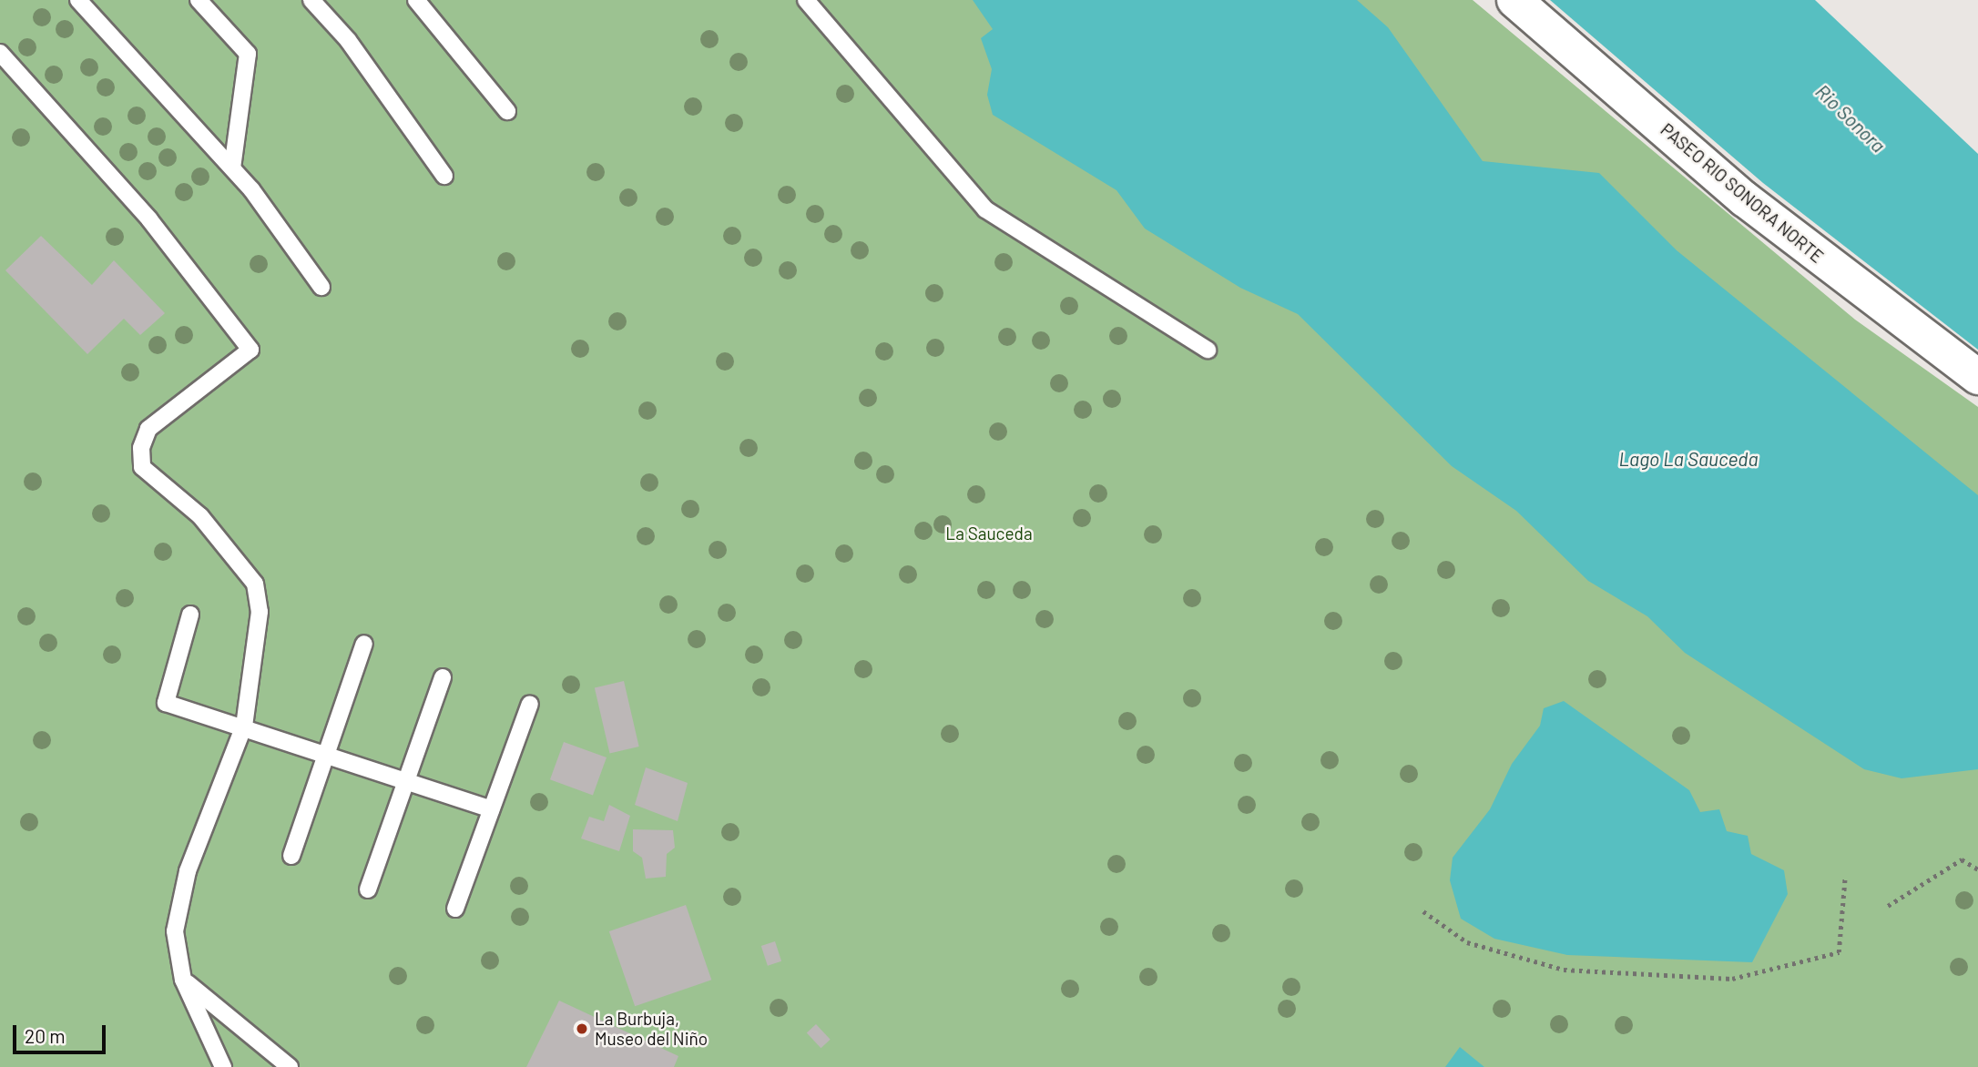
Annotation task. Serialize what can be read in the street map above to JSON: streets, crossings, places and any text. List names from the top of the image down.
{
  "streets": {
    "main road": ["PASEO RIO SONORA NORTE"]
  },
  "water": ["Rio Sonora", "Lago La Sauceda"],
  "parks": ["La Sauceda"],
  "places": ["La Burbuja, Museo del Niño"],
  "scale_bar": "20 m"
}
